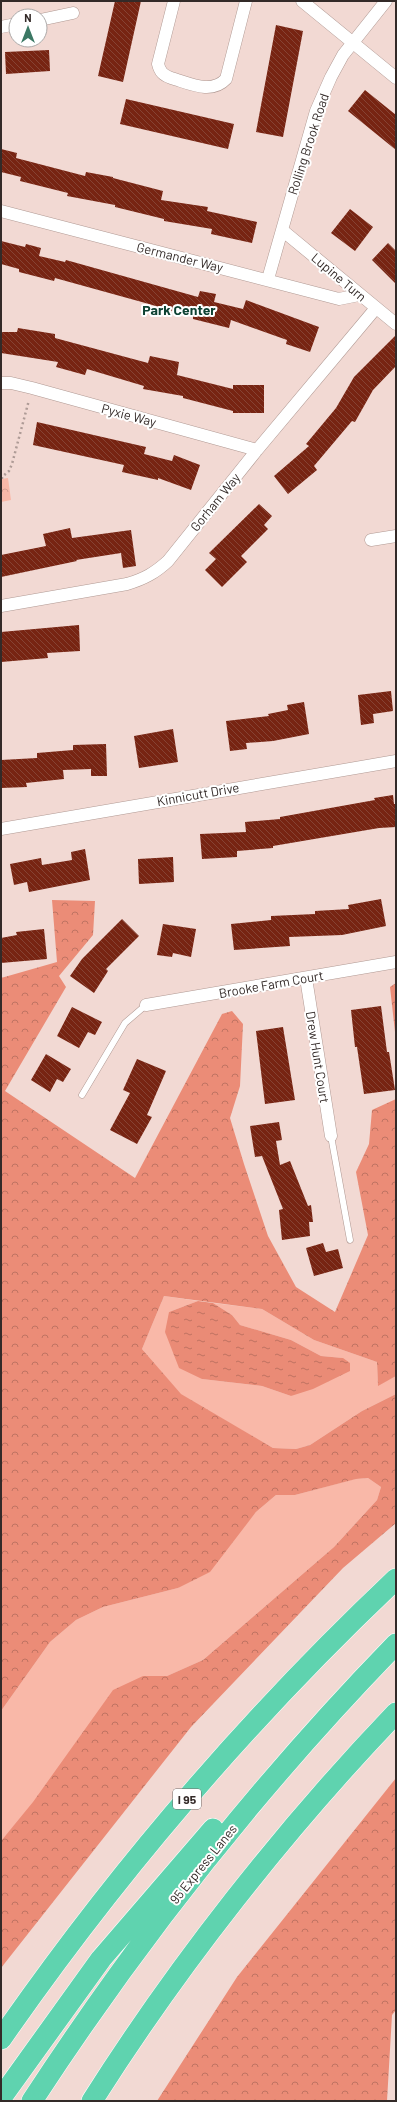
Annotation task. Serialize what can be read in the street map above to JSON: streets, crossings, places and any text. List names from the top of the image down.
{
  "streets": {
    "highway": ["I 95", "95 Express Lanes"],
    "street": [
      "Rolling Brook Road",
      "Germander Way",
      "Lupine Turn",
      "Pyxie Way",
      "Gorham Way",
      "Kinnicutt Drive",
      "Brooke Farm Court",
      "Drew Hunt Court"
    ]
  },
  "crossings": [
    ["Rolling Brook Road", "Germander Way"],
    ["Rolling Brook Road", "Lupine Turn"],
    ["Germander Way", "Lupine Turn"],
    ["Lupine Turn", "Gorham Way"],
    ["Pyxie Way", "Gorham Way"],
    ["Brooke Farm Court", "Drew Hunt Court"]
  ],
  "districts": ["Park Center"],
  "north": "top"
}
